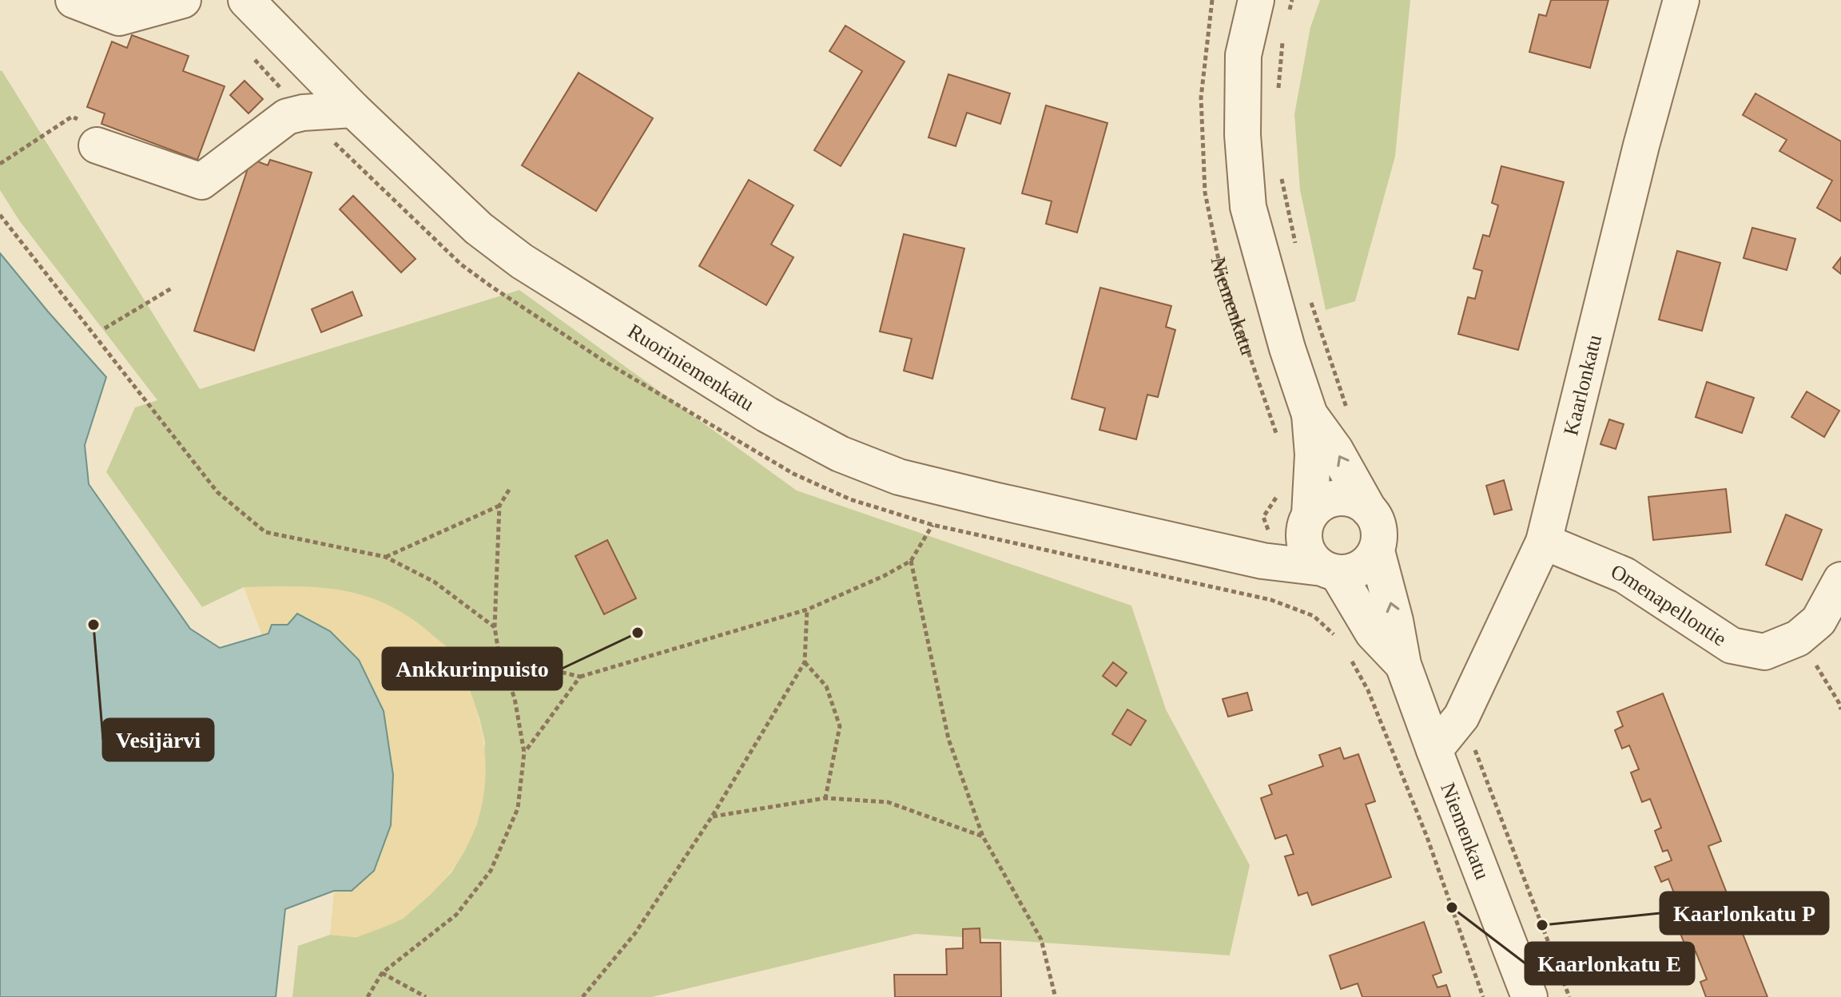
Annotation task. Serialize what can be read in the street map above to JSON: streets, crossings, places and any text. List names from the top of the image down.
{
  "streets": {
    "street": [
      "Niemenkatu",
      "Ruoriniemenkatu",
      "Kaarlonkatu",
      "Omenapellontie"
    ]
  },
  "crossings": [
    ["Niemenkatu", "Ruoriniemenkatu"],
    ["Niemenkatu", "Kaarlonkatu"],
    ["Kaarlonkatu", "Omenapellontie"]
  ],
  "places": [
    "Vesijärvi",
    "Ankkurinpuisto",
    "Kaarlonkatu E",
    "Kaarlonkatu P"
  ]
}
